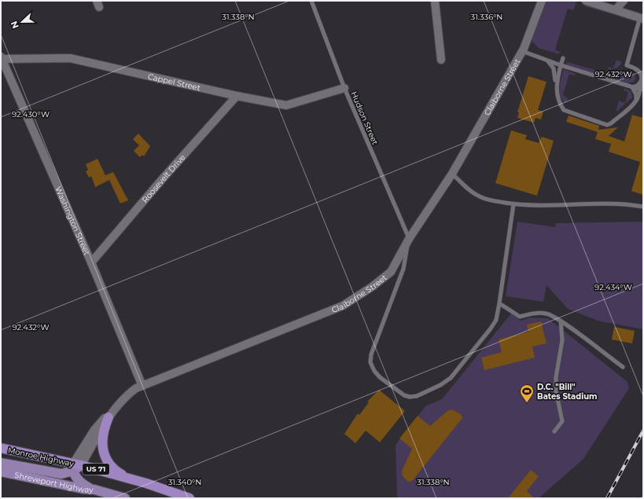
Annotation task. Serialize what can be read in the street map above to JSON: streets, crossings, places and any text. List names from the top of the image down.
{
  "streets": {
    "highway": ["Monroe Highway", "US 71"],
    "main road": ["Shreveport Highway"],
    "street": [
      "Cappel Street",
      "Claiborne Street",
      "Roosevelt Drive",
      "Washington Street"
    ],
    "lane": ["Hudson Street"]
  },
  "crossings": [
    ["Cappel Street", "Hudson Street"],
    ["Cappel Street", "Roosevelt Drive"],
    ["Cappel Street", "Washington Street"],
    ["Claiborne Street", "Hudson Street"],
    ["Claiborne Street", "Washington Street"],
    ["Claiborne Street", "Monroe Highway"],
    ["Roosevelt Drive", "Washington Street"]
  ],
  "places": {
    "sports": ["D.C. \"Bill\" Bates Stadium"]
  },
  "north": "left",
  "coordinates": [
    "31.338°N",
    "31.336°N",
    "92.432°W",
    "92.430°W",
    "92.434°W",
    "31.340°N"
  ]
}
